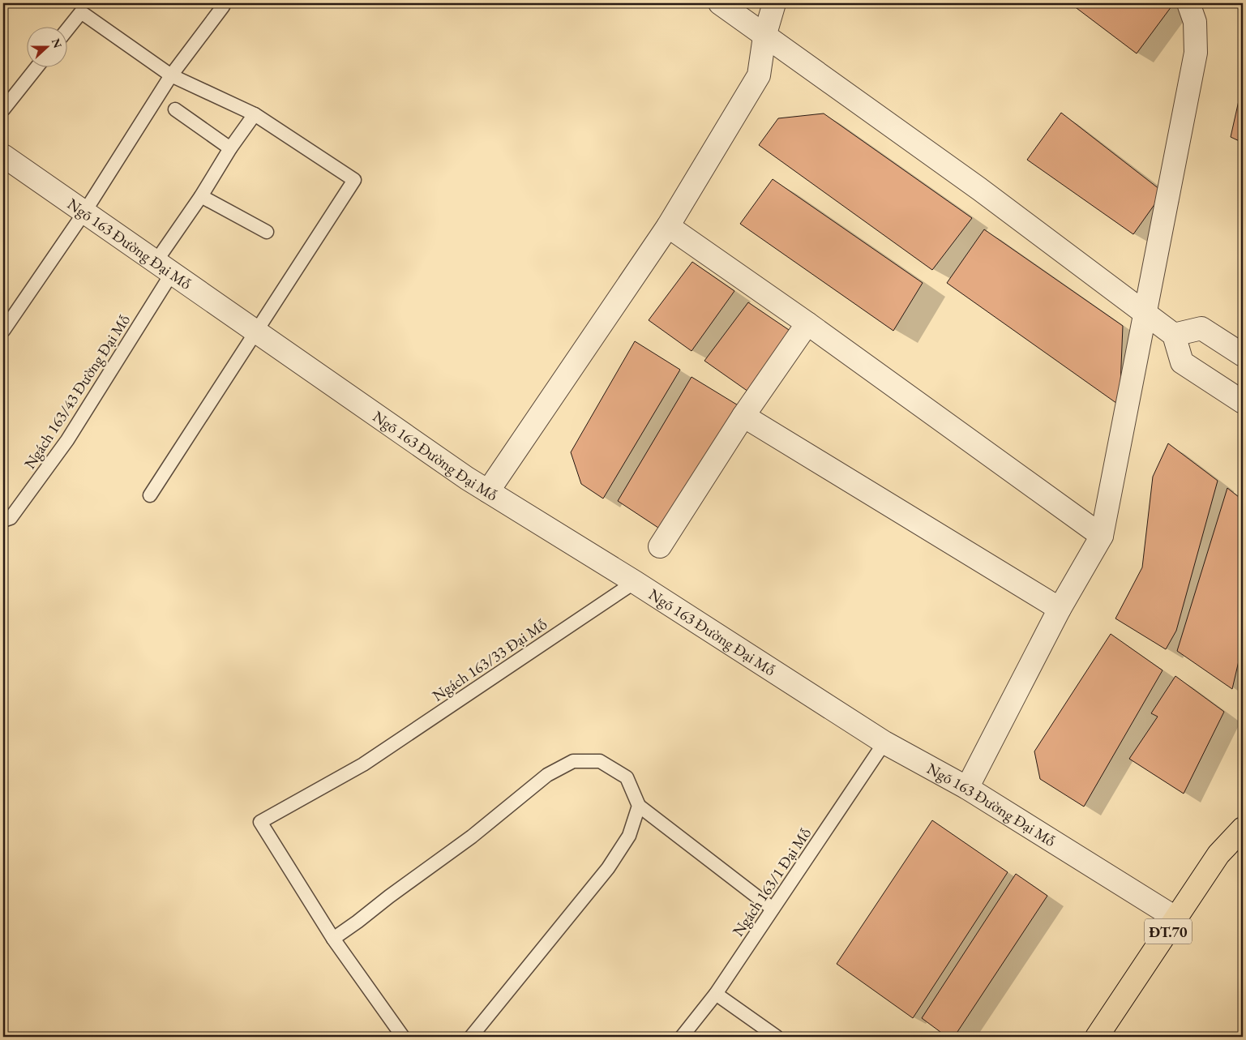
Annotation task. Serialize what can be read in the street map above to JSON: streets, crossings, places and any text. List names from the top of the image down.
{
  "streets": {
    "main road": ["ĐT.70"],
    "street": ["Ngõ 163 Đường Đại Mỗ"],
    "lane": ["Ngách 163/43 Đường Đại Mỗ", "Ngách 163/33 Đại Mỗ", "Ngách 163/1 Đại Mỗ"]
  },
  "crossings": [
    ["Ngõ 163 Đường Đại Mỗ", "Ngách 163/43 Đường Đại Mỗ"],
    ["Ngõ 163 Đường Đại Mỗ", "Ngách 163/33 Đại Mỗ"],
    ["Ngõ 163 Đường Đại Mỗ", "Ngách 163/1 Đại Mỗ"],
    ["Ngõ 163 Đường Đại Mỗ", "ĐT.70"]
  ],
  "north": "right"
}
